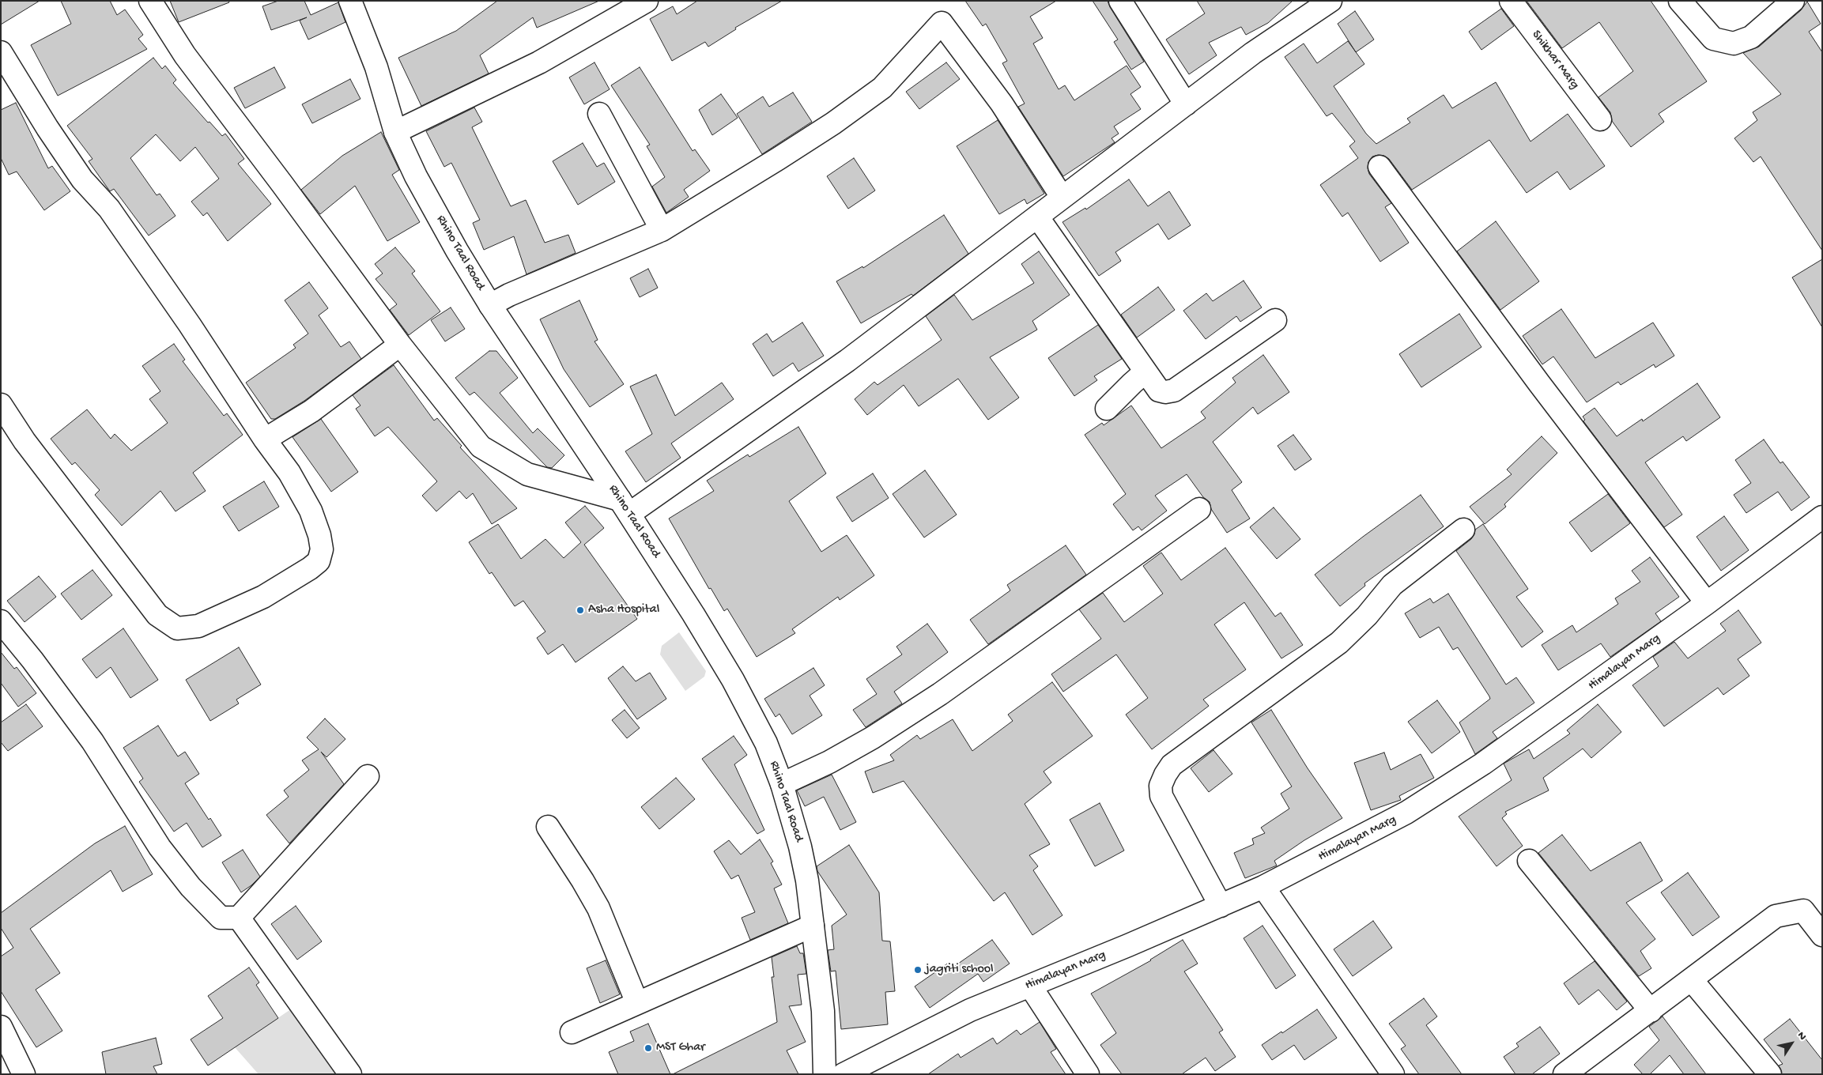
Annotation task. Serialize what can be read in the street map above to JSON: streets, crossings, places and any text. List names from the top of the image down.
{
  "streets": {
    "street": ["Shikhar Marg", "Rhino Taal Road", "Himalayan Marg"]
  },
  "places": ["Asha Hospital", "jagriti school", "MST Ghar"],
  "north": "top right"
}
